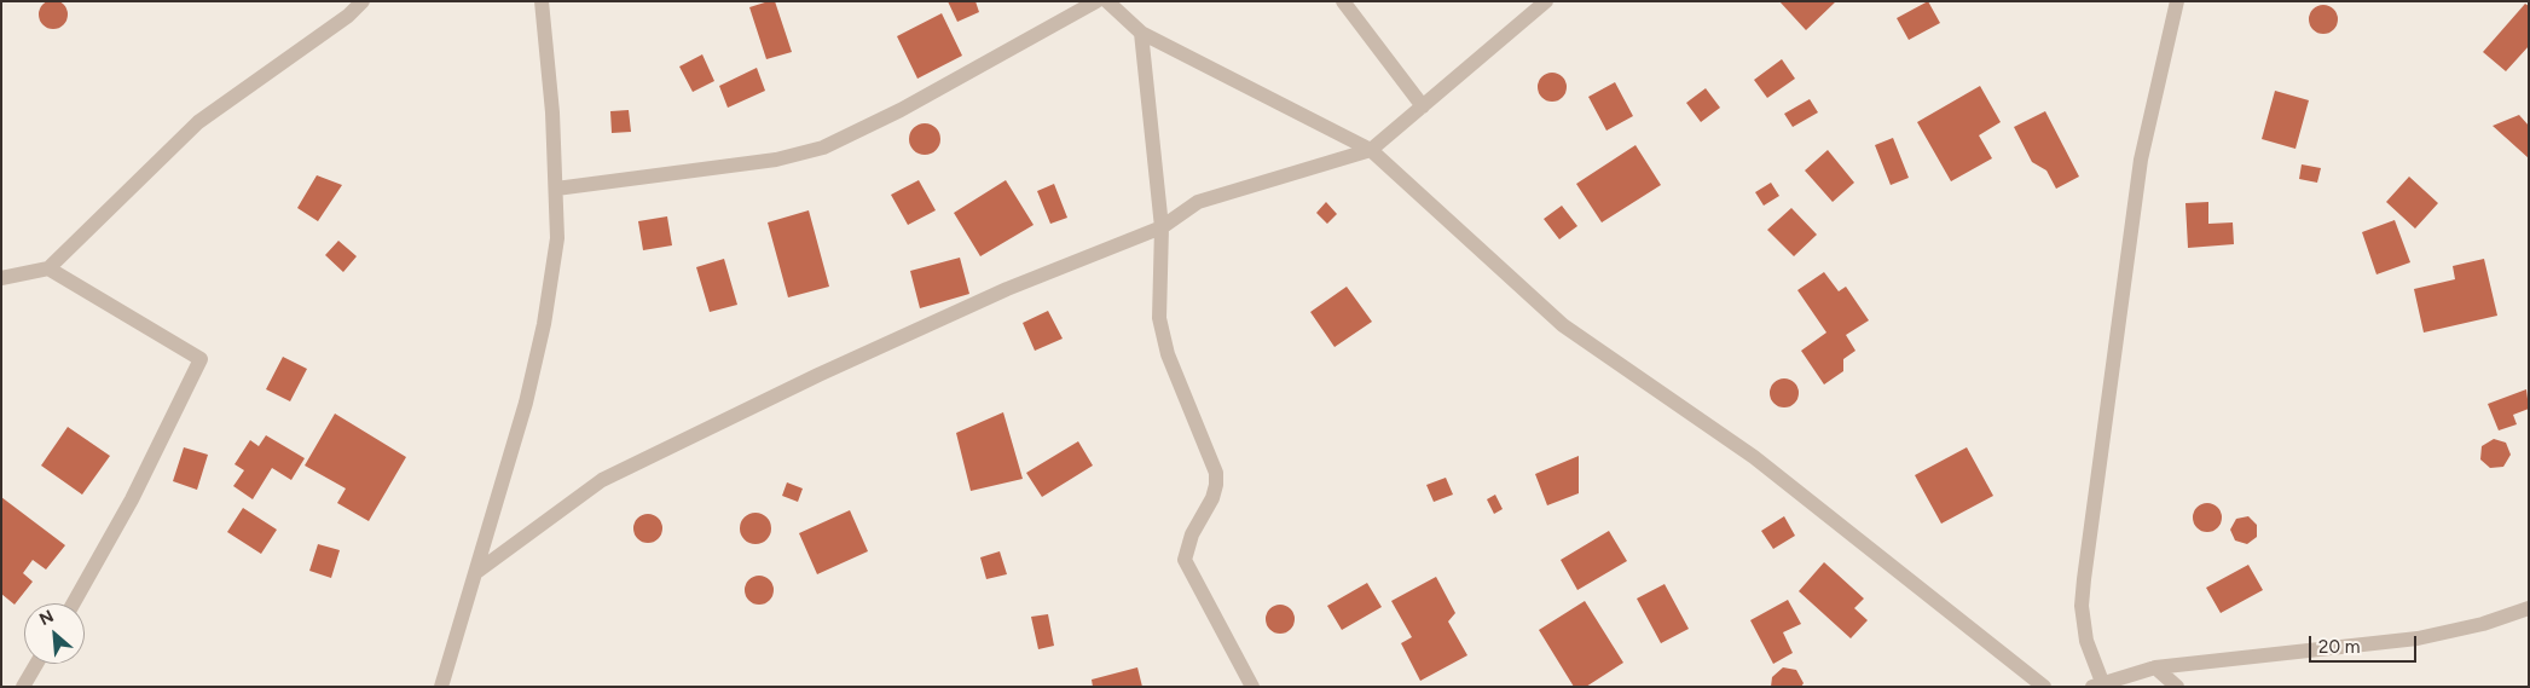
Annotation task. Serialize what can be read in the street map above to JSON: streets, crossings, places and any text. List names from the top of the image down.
{
  "scale_bar": "20 m",
  "north": "top left"
}
